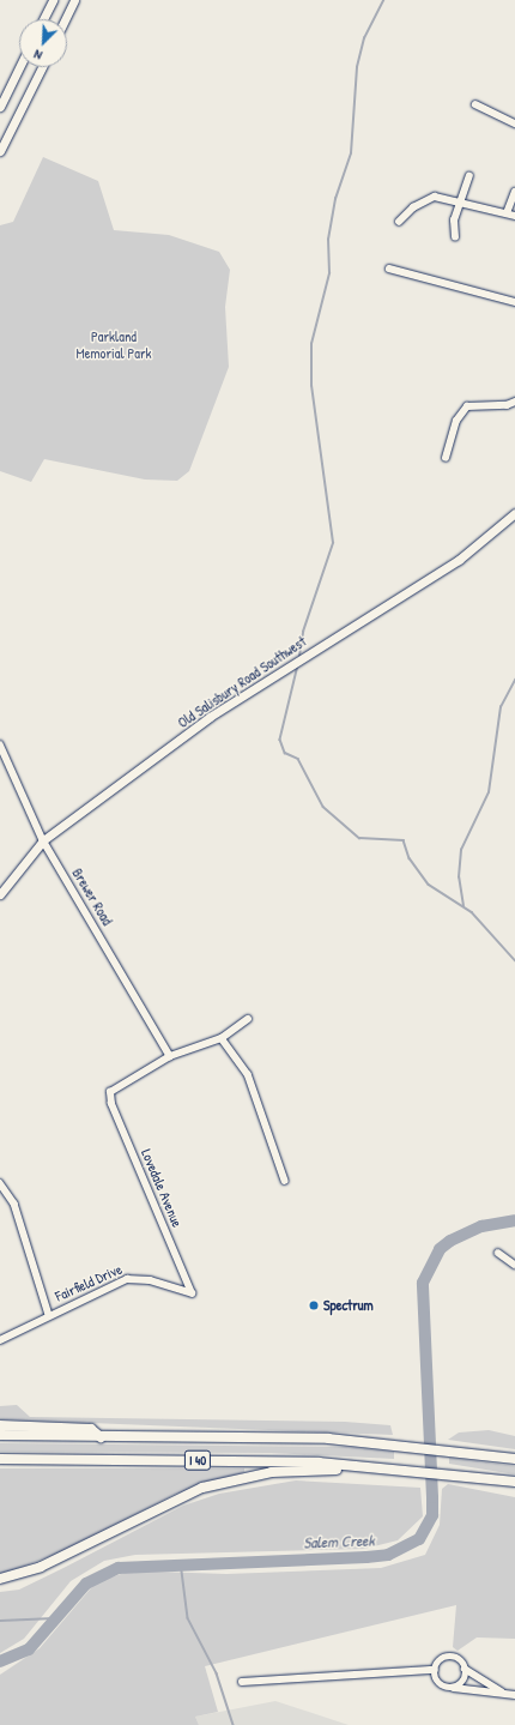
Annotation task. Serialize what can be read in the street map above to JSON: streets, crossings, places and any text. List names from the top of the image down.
{
  "streets": {
    "highway": ["I 40"],
    "main road": ["Old Salisbury Road Southwest"],
    "street": ["Brewer Road", "Lovedale Avenue", "Fairfield Drive"]
  },
  "crossings": [
    ["Old Salisbury Road Southwest", "Brewer Road"],
    ["Brewer Road", "Lovedale Avenue"],
    ["Lovedale Avenue", "Fairfield Drive"]
  ],
  "water": ["Salem Creek"],
  "parks": ["Parkland Memorial Park"],
  "places": ["Spectrum"],
  "north": "bottom left"
}
